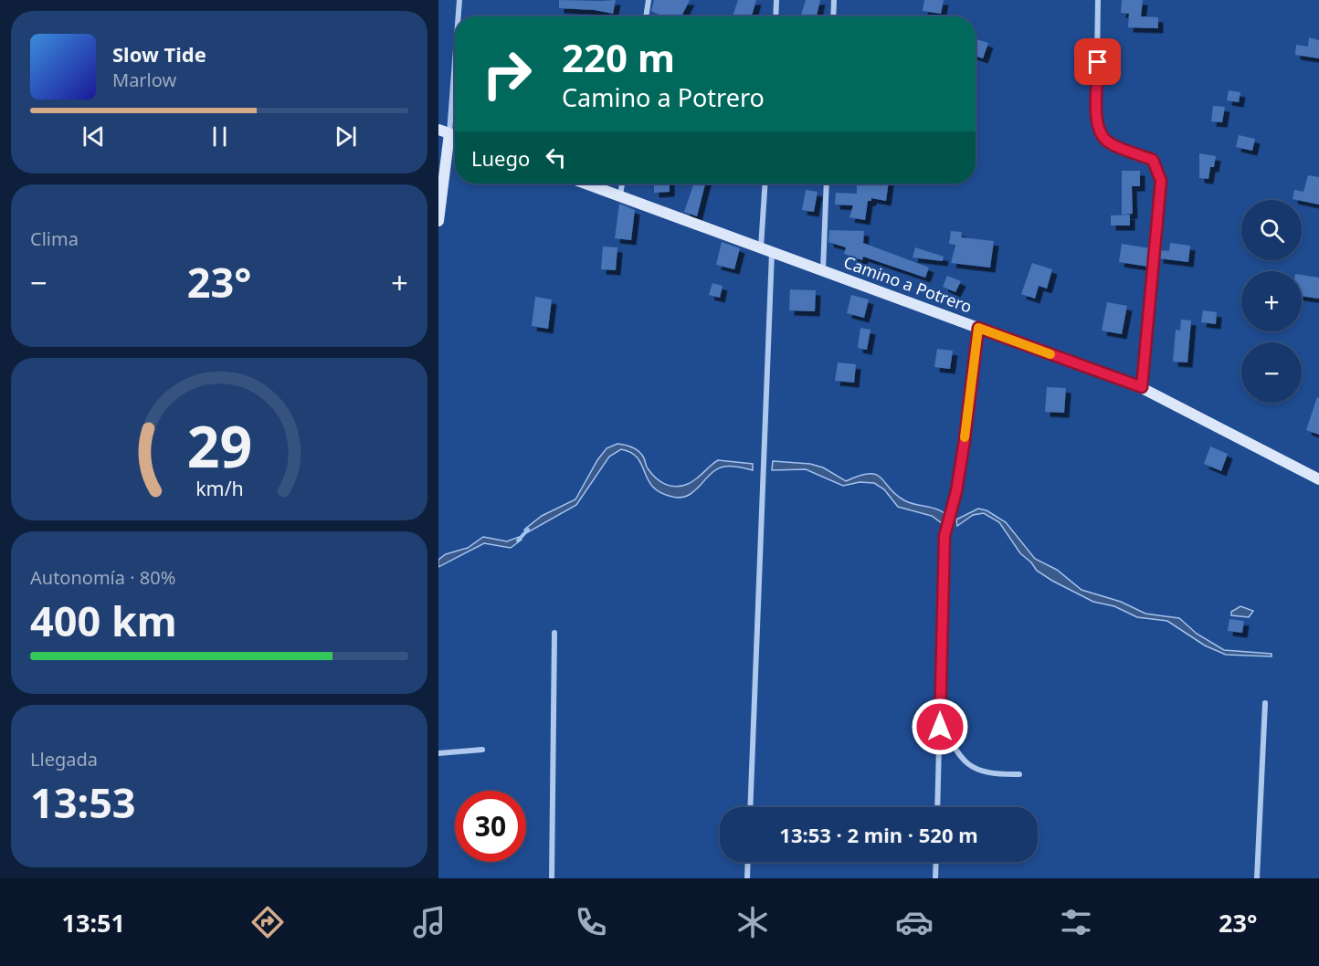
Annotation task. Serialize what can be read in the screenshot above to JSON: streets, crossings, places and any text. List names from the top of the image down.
{
  "streets": {
    "street": ["Camino a Potrero"]
  },
  "page": {
    "turn": ["220 m", "Camino a Potrero"],
    "song": ["Slow Tide", "Marlow"],
    "then": "Luego",
    "tile": [
      "Clima",
      ["Autonomía · 80%", "400 km"],
      ["Llegada", "13:53"]
    ],
    "map_buttons": ["+", "−"],
    "heat": ["−", "23°", "+"],
    "limit": "30",
    "trip": "13:53 · 2 min · 520 m",
    "tabs": ["13:51", "23°"],
    "gauge": ["29", "km/h"]
  }
}
